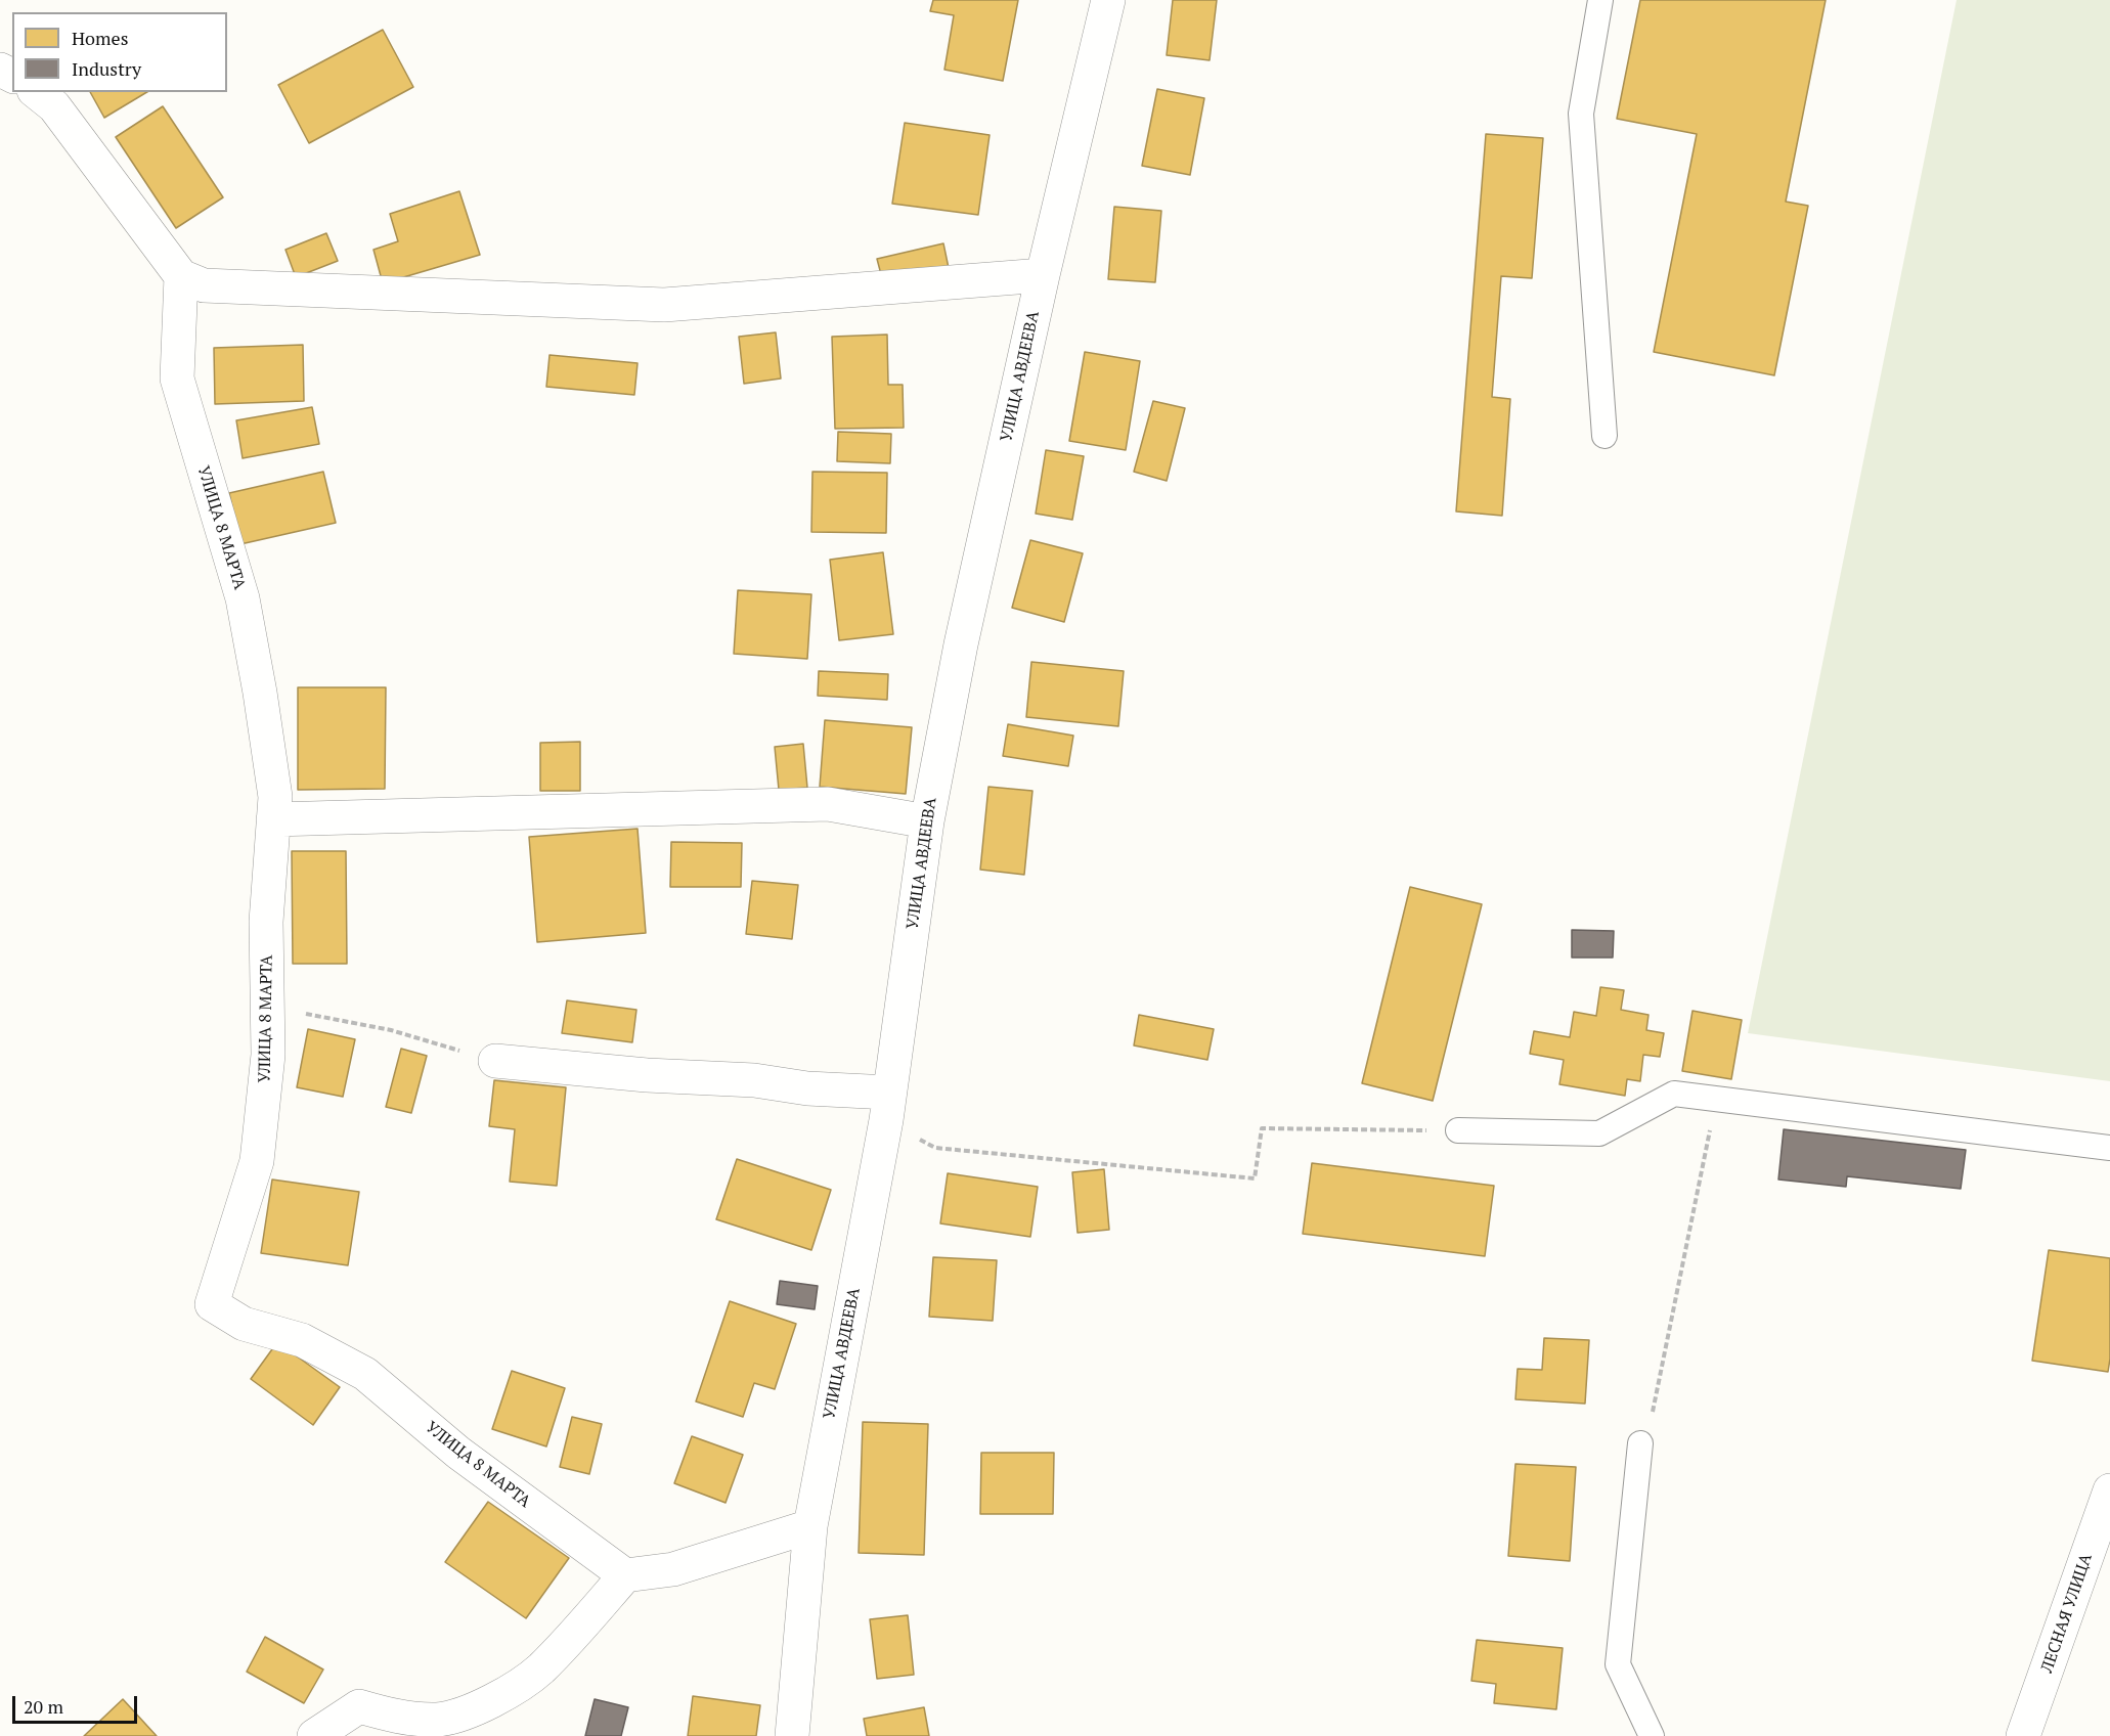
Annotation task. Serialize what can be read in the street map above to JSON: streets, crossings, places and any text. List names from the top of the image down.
{
  "streets": {
    "street": ["УЛИЦА АВДЕЕВА", "УЛИЦА 8 МАРТА", "ЛЕСНАЯ УЛИЦА"]
  },
  "legend": ["Homes", "Industry"],
  "scale_bar": "20 m"
}
